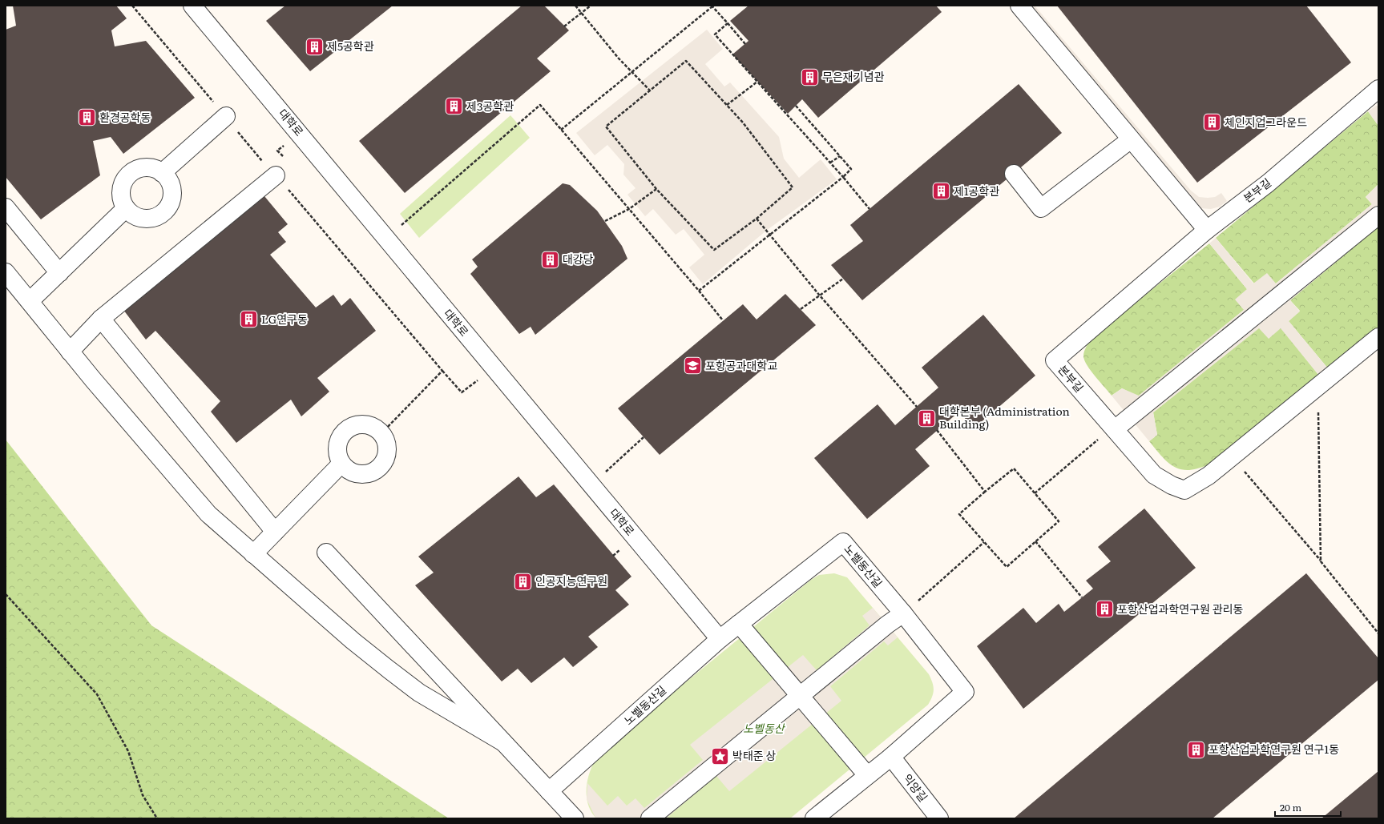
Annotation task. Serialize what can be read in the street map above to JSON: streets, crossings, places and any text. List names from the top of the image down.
{
  "streets": {
    "street": [
      "대학로",
      "본부길",
      "노벨동산길",
      "익양길"
    ]
  },
  "crossings": [
    ["대학로", "노벨동산길"],
    ["노벨동산길", "익양길"]
  ],
  "parks": ["노벨동산"],
  "places": {
    "building": [
      "제5공학관",
      "무은재기념관",
      "제3공학관",
      "환경공학동",
      "체인지업그라운드",
      "제1공학관",
      "대강당",
      "LG연구동",
      "대학본부 (Administration Building)",
      "인공지능연구원",
      "포항산업과학연구원 관리동",
      "포항산업과학연구원 연구1동"
    ],
    "school or university": ["포항공과대학교"],
    "place": ["박태준 상"]
  },
  "scale_bar": "20 m"
}
